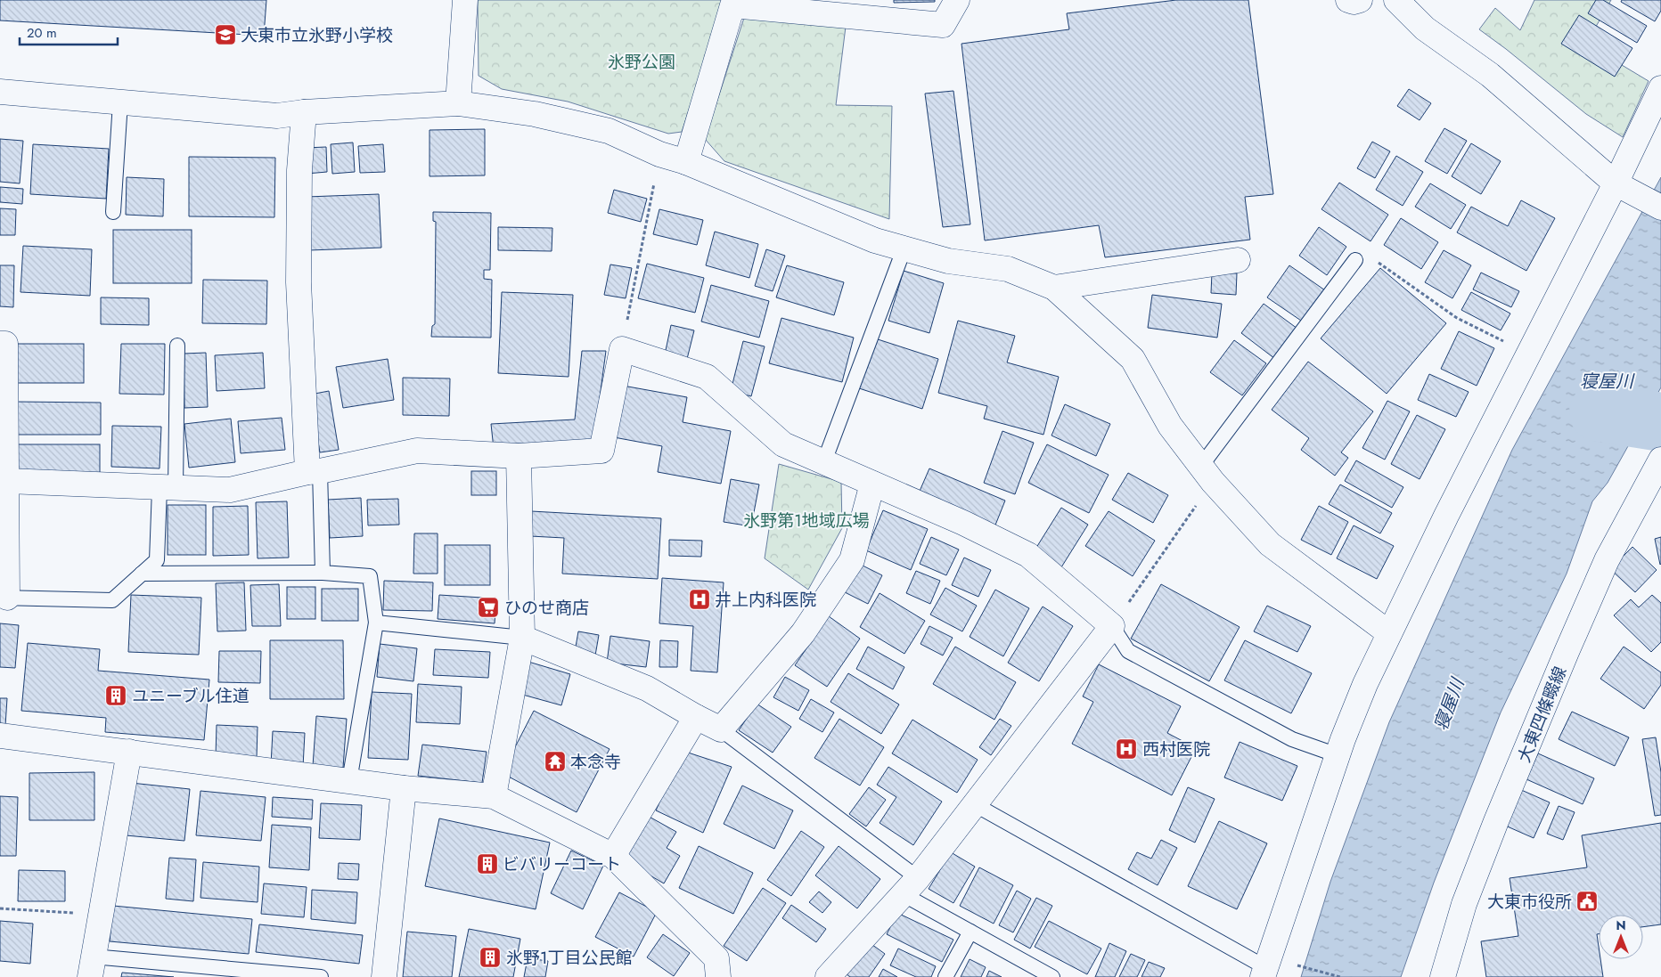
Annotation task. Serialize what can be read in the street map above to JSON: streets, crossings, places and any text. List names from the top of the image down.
{
  "streets": {
    "street": ["大東四條畷線"]
  },
  "water": ["寝屋川"],
  "parks": ["氷野公園", "氷野第1地域広場"],
  "places": {
    "school or university": ["大東市立氷野小学校"],
    "hospital": ["井上内科医院", "西村医院"],
    "supermarket": ["ひのせ商店"],
    "building": ["ユニーブル住道", "ビバリーコート", "氷野1丁目公民館"],
    "temple": ["本念寺"],
    "public building": ["大東市役所"]
  },
  "scale_bar": "20 m",
  "north": "top"
}
